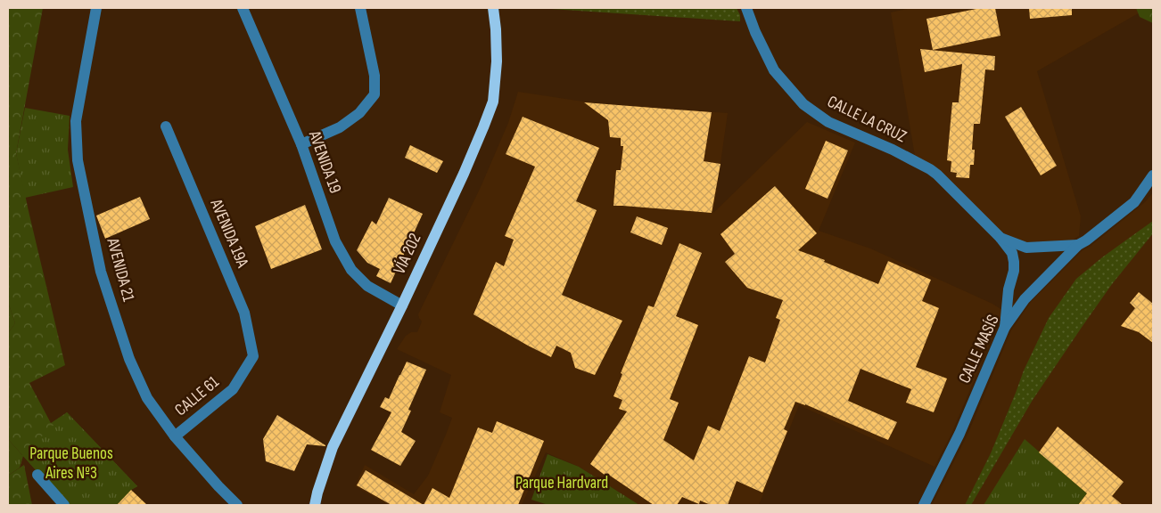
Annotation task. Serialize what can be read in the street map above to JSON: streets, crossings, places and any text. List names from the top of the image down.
{
  "streets": {
    "main road": ["VÍA 202"],
    "street": [
      "CALLE LA CRUZ",
      "AVENIDA 19",
      "AVENIDA 19A",
      "AVENIDA 21",
      "CALLE MASÍS",
      "CALLE 61"
    ]
  },
  "crossings": [
    ["CALLE LA CRUZ", "CALLE MASÍS"],
    ["AVENIDA 19", "VÍA 202"],
    ["AVENIDA 19A", "CALLE 61"],
    ["AVENIDA 21", "CALLE 61"]
  ],
  "parks": ["Parque Buenos Aires Nº3", "Parque Hardvard"]
}
